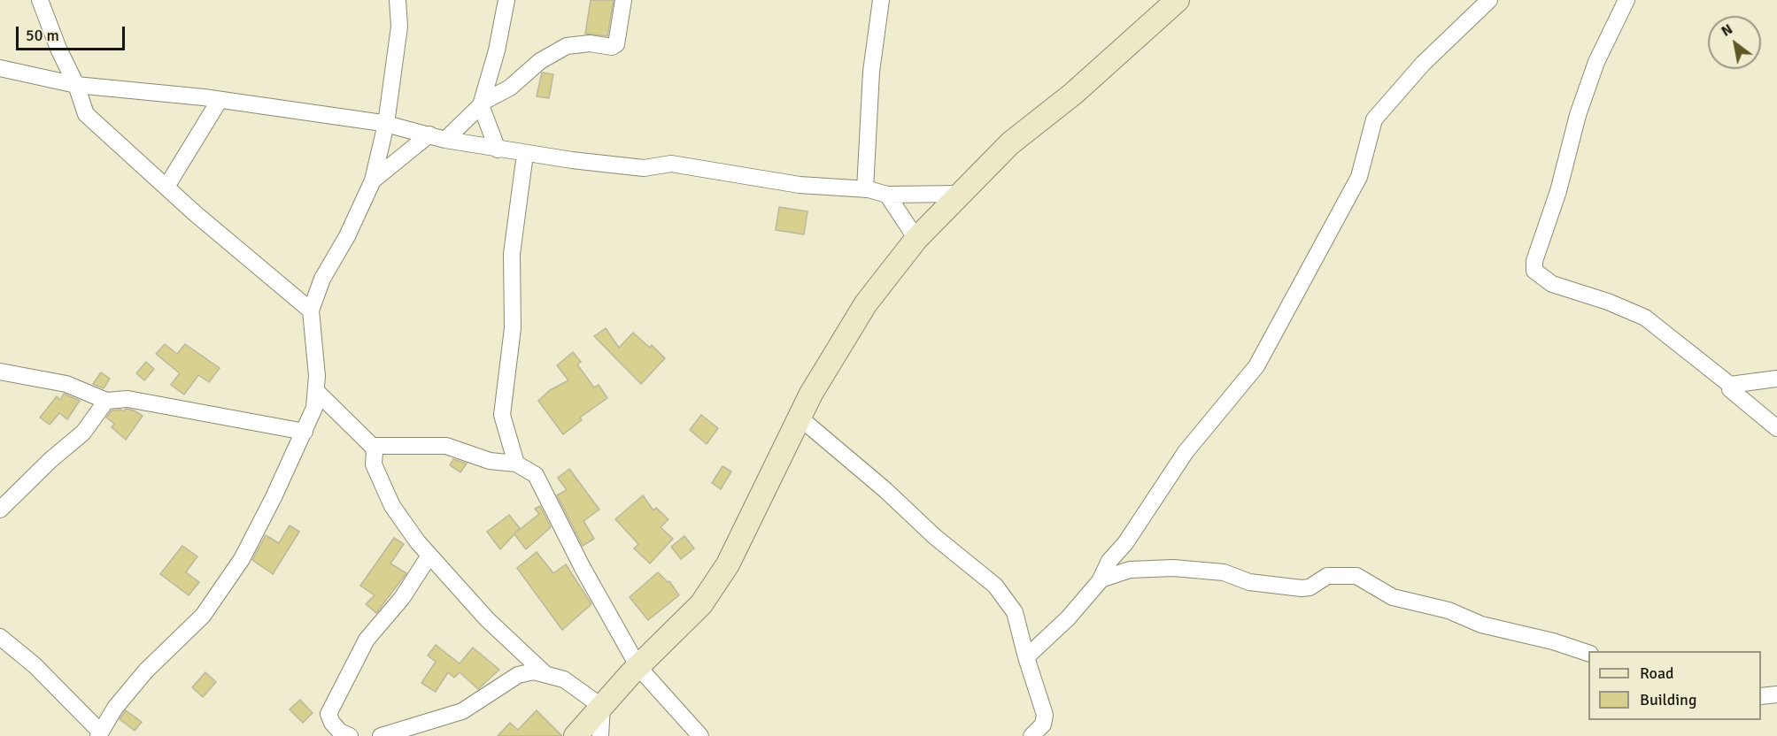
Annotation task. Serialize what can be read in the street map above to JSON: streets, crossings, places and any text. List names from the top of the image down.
{
  "legend": ["Road", "Building"],
  "scale_bar": "50 m",
  "north": "top left"
}
